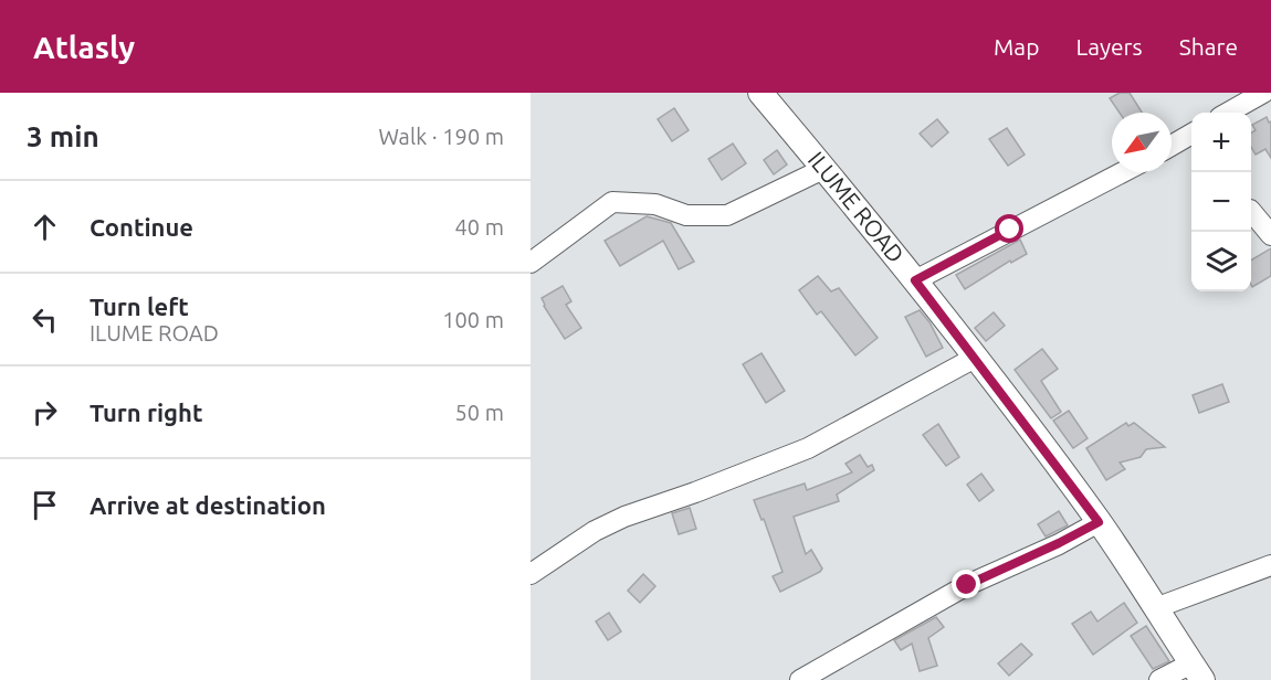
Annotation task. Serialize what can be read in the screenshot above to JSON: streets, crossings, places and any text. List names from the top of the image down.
{
  "streets": {
    "street": ["ILUME ROAD"]
  },
  "north": "bottom left",
  "page": {
    "header": "Atlasly",
    "nav": ["Map", "Layers", "Share"],
    "heading": ["3 min", "Walk · 190 m"],
    "map_buttons": ["+", "−"],
    "list": [
      ["Continue", "40 m"],
      ["Turn left", "ILUME ROAD", "100 m"],
      ["Turn right", "50 m"],
      "Arrive at destination"
    ]
  }
}
